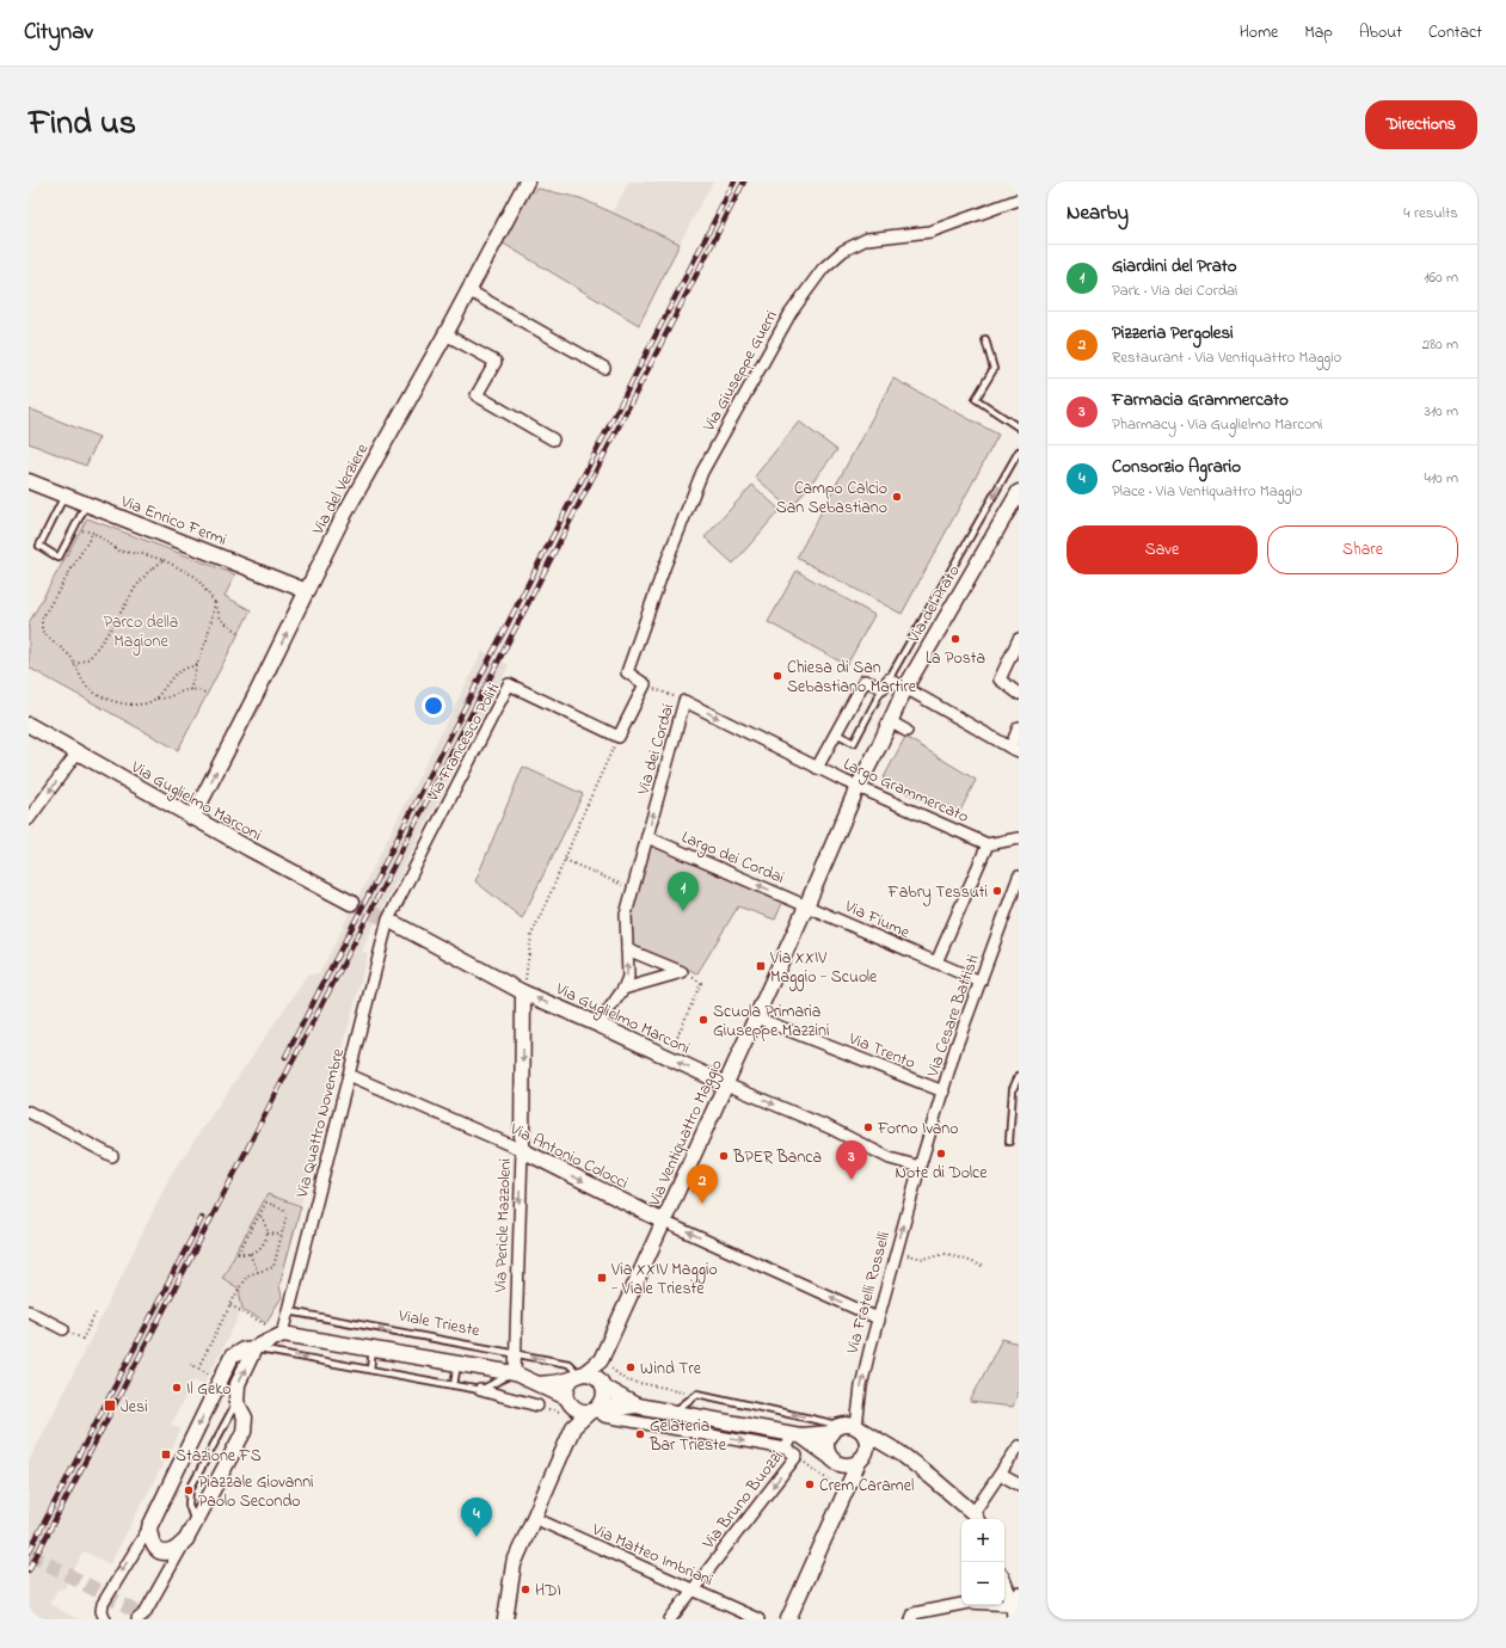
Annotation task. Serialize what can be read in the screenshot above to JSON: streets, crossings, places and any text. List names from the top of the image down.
{
  "streets": {
    "street": [
      "Via Giuseppe Guerri",
      "Via del Verziere",
      "Via Enrico Fermi",
      "Via del Prato",
      "Via Francesco Politi",
      "Via dei Cordai",
      "Largo Grammercato",
      "Via Guglielmo Marconi",
      "Largo dei Cordai",
      "Via Fiume",
      "Via Cesare Battisti",
      "Via Trento",
      "Via Quattro Novembre",
      "Via Ventiquattro Maggio",
      "Via Antonio Colocci",
      "Via Pericle Mazzoleni",
      "Via Fratelli Rosselli",
      "Viale Trieste",
      "Via Bruno Buozzi",
      "Via Matteo Imbriani"
    ]
  },
  "crossings": [
    ["Via del Verziere", "Via Enrico Fermi"],
    ["Via del Verziere", "Via Guglielmo Marconi"],
    ["Via del Prato", "Largo Grammercato"],
    ["Via del Prato", "Via Ventiquattro Maggio"],
    ["Via Francesco Politi", "Via Guglielmo Marconi"],
    ["Via Francesco Politi", "Via Quattro Novembre"],
    ["Via dei Cordai", "Largo Grammercato"],
    ["Via dei Cordai", "Via Guglielmo Marconi"],
    ["Via dei Cordai", "Largo dei Cordai"],
    ["Largo Grammercato", "Via Ventiquattro Maggio"],
    ["Via Guglielmo Marconi", "Via Cesare Battisti"],
    ["Via Guglielmo Marconi", "Via Quattro Novembre"],
    ["Via Guglielmo Marconi", "Via Ventiquattro Maggio"],
    ["Via Guglielmo Marconi", "Via Pericle Mazzoleni"],
    ["Via Guglielmo Marconi", "Via Fratelli Rosselli"],
    ["Largo dei Cordai", "Via Fiume"],
    ["Largo dei Cordai", "Via Ventiquattro Maggio"],
    ["Via Fiume", "Via Cesare Battisti"],
    ["Via Fiume", "Via Ventiquattro Maggio"],
    ["Via Cesare Battisti", "Via Trento"],
    ["Via Cesare Battisti", "Via Fratelli Rosselli"],
    ["Via Trento", "Via Ventiquattro Maggio"],
    ["Via Quattro Novembre", "Via Antonio Colocci"],
    ["Via Quattro Novembre", "Viale Trieste"],
    ["Via Ventiquattro Maggio", "Via Antonio Colocci"],
    ["Via Ventiquattro Maggio", "Viale Trieste"],
    ["Via Antonio Colocci", "Via Pericle Mazzoleni"],
    ["Via Antonio Colocci", "Via Fratelli Rosselli"],
    ["Via Pericle Mazzoleni", "Viale Trieste"],
    ["Via Fratelli Rosselli", "Viale Trieste"],
    ["Viale Trieste", "Via Bruno Buozzi"],
    ["Via Bruno Buozzi", "Via Matteo Imbriani"]
  ],
  "one_way": [
    "Via del Verziere",
    "Largo dei Cordai",
    "Via Pericle Mazzoleni",
    "Via Fratelli Rosselli"
  ],
  "parks": ["Parco della Magione"],
  "places": {
    "other": [
      "Campo Calcio San Sebastiano",
      "La Posta",
      "Chiesa di San Sebastiano Martire",
      "Fabry Tessuti",
      "Scuola Primaria Giuseppe Mazzini",
      "Forno Ivano",
      "Note di Dolce",
      "BPER Banca",
      "Wind Tre",
      "Il Geko",
      "Gelateria Bar Trieste",
      "Crem Caramel",
      "Piazzale Giovanni Paolo Secondo",
      "HDI"
    ],
    "transit": [
      "Via XXIV Maggio - Scuole",
      "Via XXIV Maggio - Viale Trieste",
      "Jesi",
      "Stazione FS"
    ]
  },
  "page": {
    "header": "Citynav",
    "nav": [
      "Home",
      "Map",
      "About",
      "Contact"
    ],
    "title": "Find us",
    "buttons": [
      "Directions",
      ["Save", "Share"]
    ],
    "heading": ["Nearby", "4 results"],
    "list": [
      {
        "mark": "1",
        "name": "Giardini del Prato",
        "note": "Park · Via dei Cordai",
        "value": "160 m"
      },
      {
        "mark": "2",
        "name": "Pizzeria Pergolesi",
        "note": "Restaurant · Via Ventiquattro Maggio",
        "value": "280 m"
      },
      {
        "mark": "3",
        "name": "Farmacia Grammercato",
        "note": "Pharmacy · Via Guglielmo Marconi",
        "value": "310 m"
      },
      {
        "mark": "4",
        "name": "Consorzio Agrario",
        "note": "Place · Via Ventiquattro Maggio",
        "value": "410 m"
      }
    ],
    "pins": [
      "1",
      "3",
      "2",
      "4"
    ],
    "map_buttons": ["+", "−"]
  }
}
